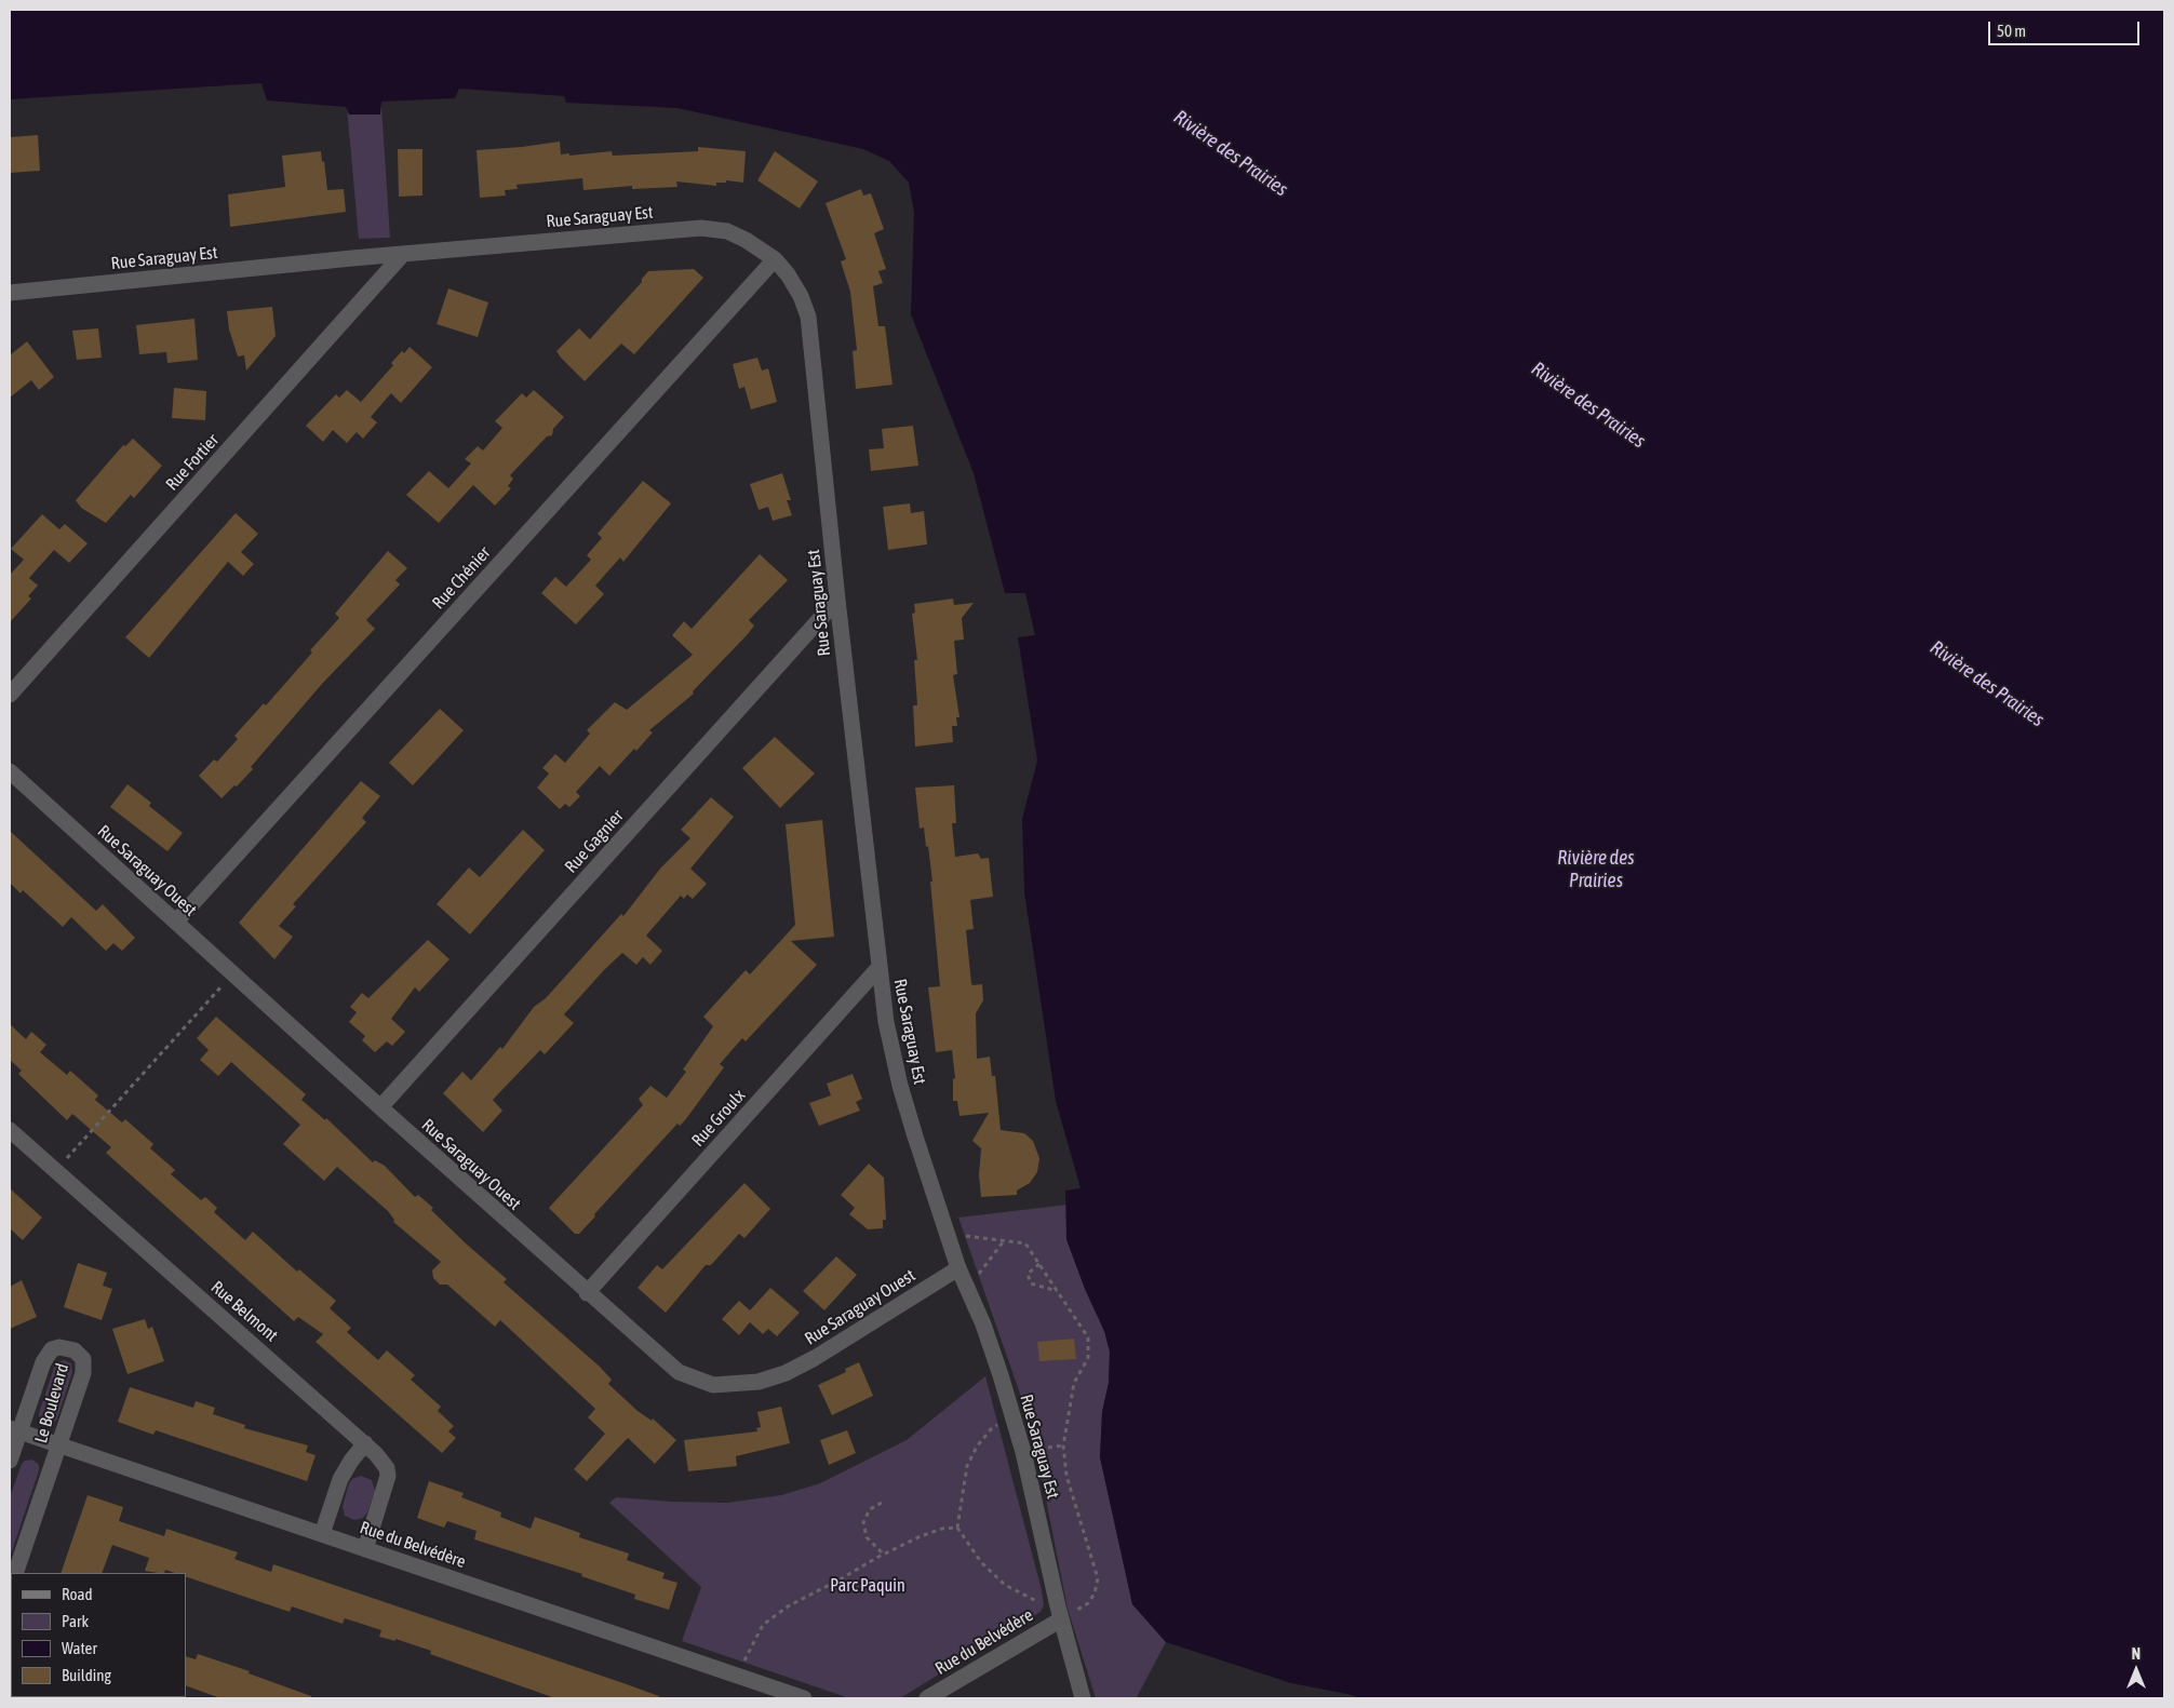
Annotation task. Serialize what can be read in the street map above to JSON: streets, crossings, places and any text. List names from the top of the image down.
{
  "streets": {
    "street": [
      "Rue Saraguay Est",
      "Rue Fortier",
      "Rue Chénier",
      "Rue Gagnier",
      "Rue Saraguay Ouest",
      "Rue Groulx",
      "Rue Belmont",
      "Le Boulevard",
      "Rue du Belvédère"
    ]
  },
  "crossings": [
    ["Rue Saraguay Est", "Rue Fortier"],
    ["Rue Saraguay Est", "Rue Chénier"],
    ["Rue Saraguay Est", "Rue Gagnier"],
    ["Rue Saraguay Est", "Rue Saraguay Ouest"],
    ["Rue Saraguay Est", "Rue Groulx"],
    ["Rue Saraguay Est", "Rue du Belvédère"],
    ["Rue Chénier", "Rue Saraguay Ouest"],
    ["Rue Gagnier", "Rue Saraguay Ouest"],
    ["Rue Saraguay Ouest", "Rue Groulx"],
    ["Rue Belmont", "Rue du Belvédère"],
    ["Le Boulevard", "Rue du Belvédère"]
  ],
  "water": ["Rivière des Prairies"],
  "parks": ["Parc Paquin"],
  "legend": [
    "Road",
    "Park",
    "Water",
    "Building"
  ],
  "scale_bar": "50 m",
  "north": "top"
}
